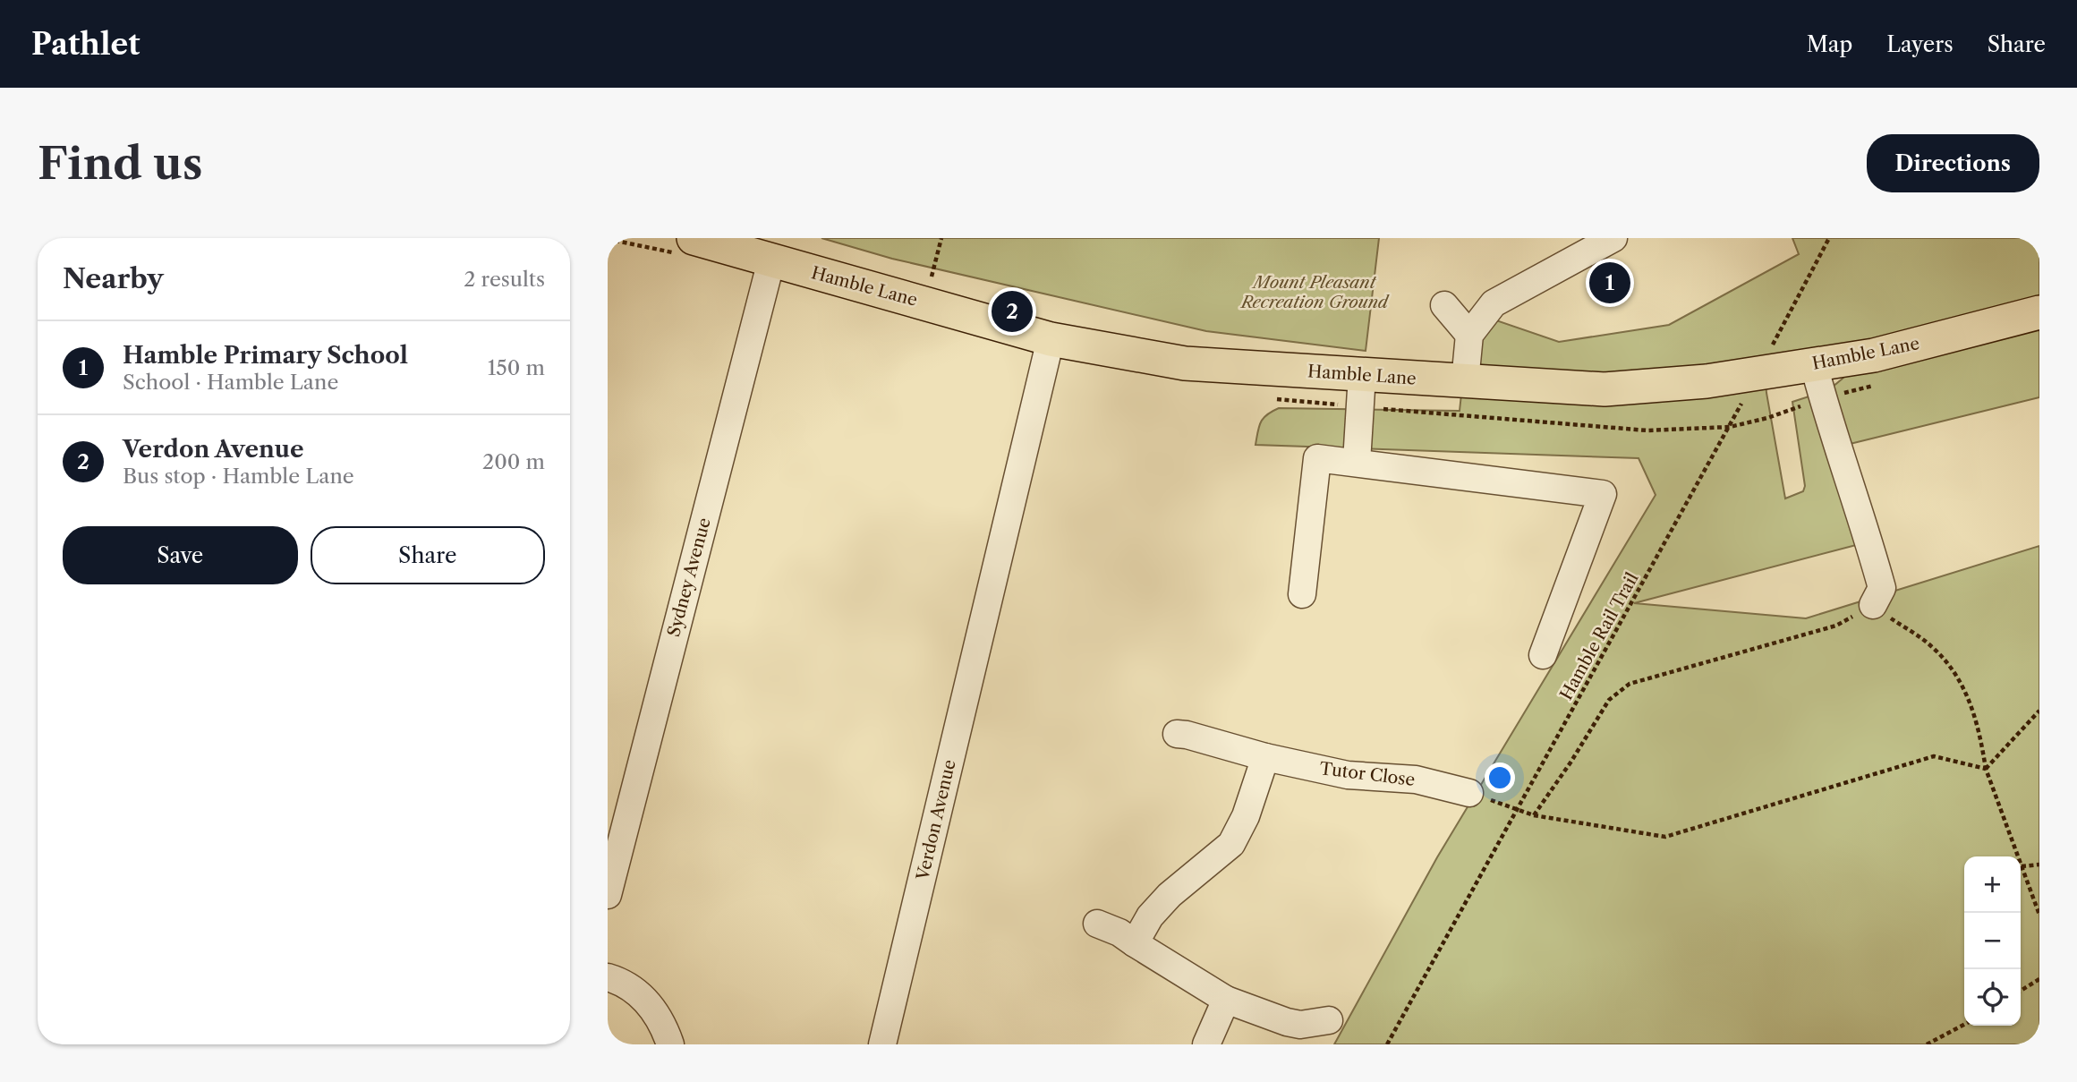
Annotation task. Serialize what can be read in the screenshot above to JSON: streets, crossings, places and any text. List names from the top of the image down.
{
  "streets": {
    "main road": ["Hamble Lane"],
    "street": ["Sydney Avenue", "Tutor Close", "Verdon Avenue"],
    "path": ["Hamble Rail Trail"]
  },
  "crossings": [
    ["Hamble Lane", "Sydney Avenue"],
    ["Hamble Lane", "Hamble Rail Trail"],
    ["Hamble Lane", "Verdon Avenue"]
  ],
  "parks": ["Mount Pleasant Recreation Ground"],
  "page": {
    "header": "Pathlet",
    "nav": ["Map", "Layers", "Share"],
    "buttons": [
      "Directions",
      ["Save", "Share"]
    ],
    "title": "Find us",
    "heading": ["Nearby", "2 results"],
    "pins": ["1", "2"],
    "list": [
      {
        "mark": "1",
        "name": "Hamble Primary School",
        "note": "School · Hamble Lane",
        "value": "150 m"
      },
      {
        "mark": "2",
        "name": "Verdon Avenue",
        "note": "Bus stop · Hamble Lane",
        "value": "200 m"
      }
    ],
    "map_buttons": ["+", "−"]
  }
}
